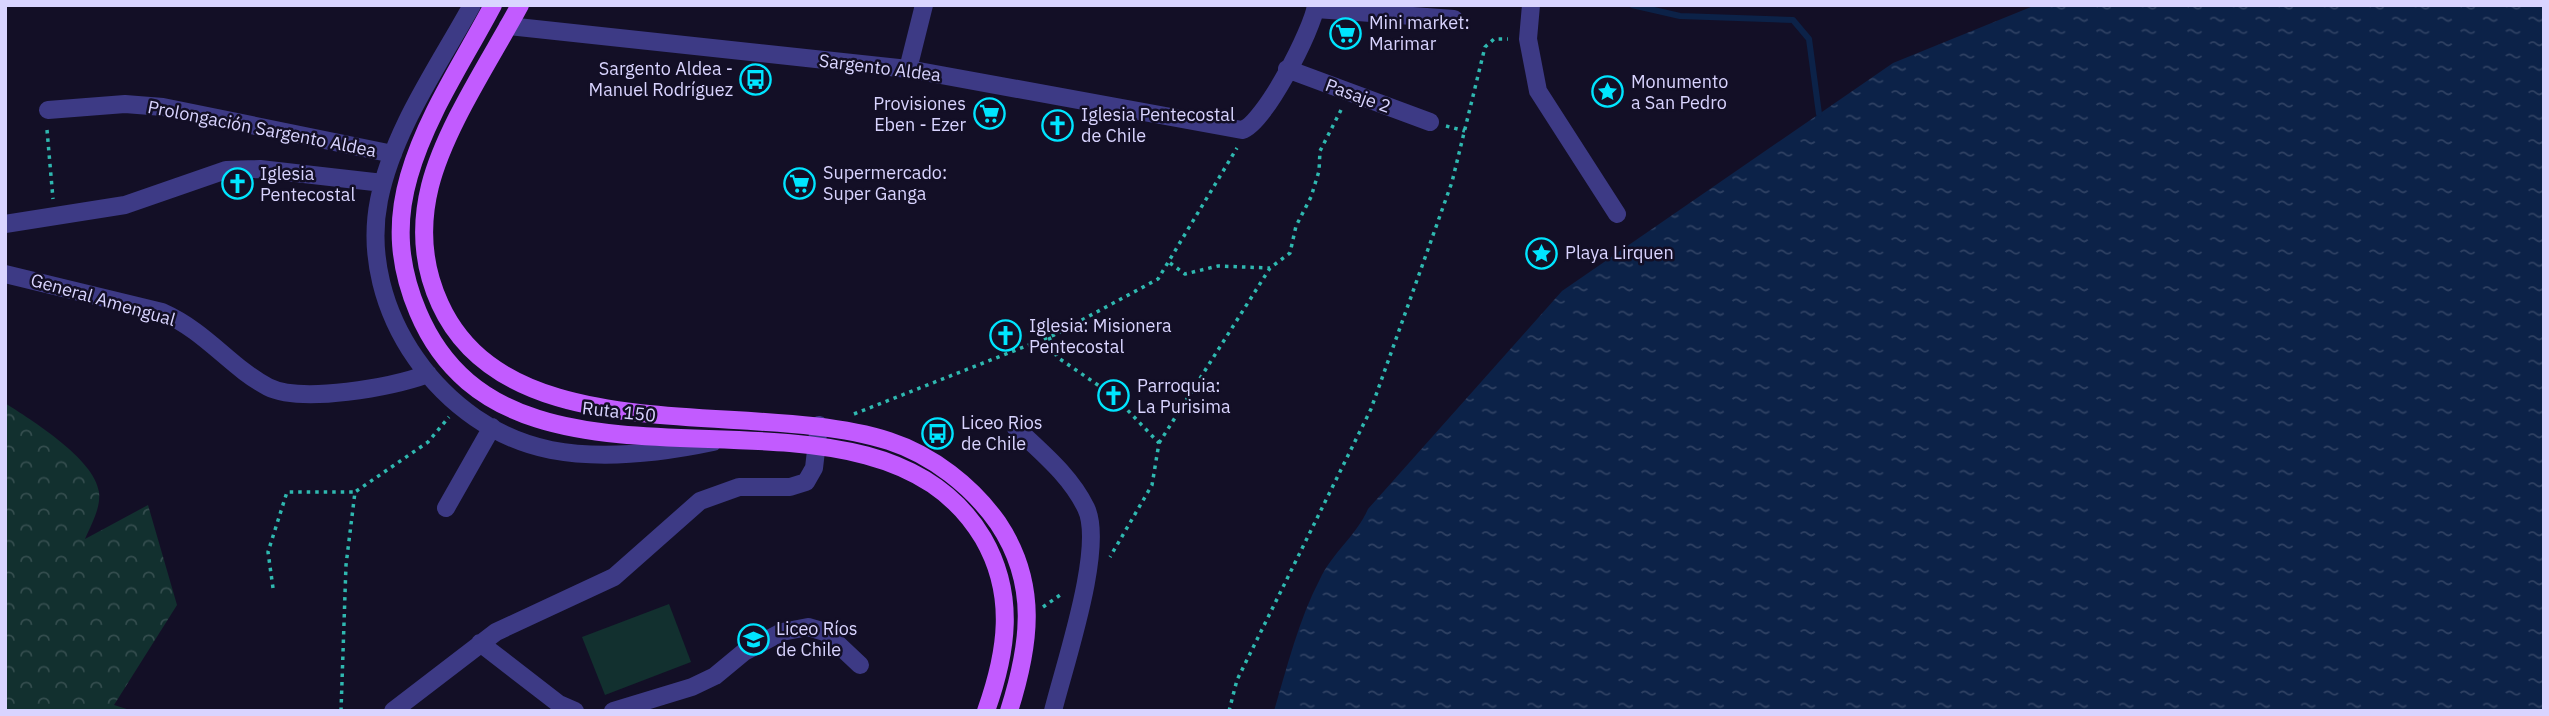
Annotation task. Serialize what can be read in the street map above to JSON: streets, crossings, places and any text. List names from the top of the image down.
{
  "streets": {
    "main road": ["Ruta 150"],
    "street": [
      "Sargento Aldea",
      "Pasaje 2",
      "Prolongación Sargento Aldea",
      "General Amengual"
    ]
  },
  "crossings": [
    ["Sargento Aldea", "Ruta 150"]
  ],
  "places": {
    "supermarket": ["Mini market: Marimar", "Provisiones Eben - Ezer", "Supermercado: Super Ganga"],
    "bus stop": ["Sargento Aldea - Manuel Rodríguez", "Liceo Rios de Chile"],
    "place": ["Monumento a San Pedro", "Playa Lirquen"],
    "church": [
      "Iglesia Pentecostal de Chile",
      "Iglesia Pentecostal",
      "Iglesia: Misionera Pentecostal",
      "Parroquia: La Purisima"
    ],
    "school or university": ["Liceo Ríos de Chile"]
  }
}
